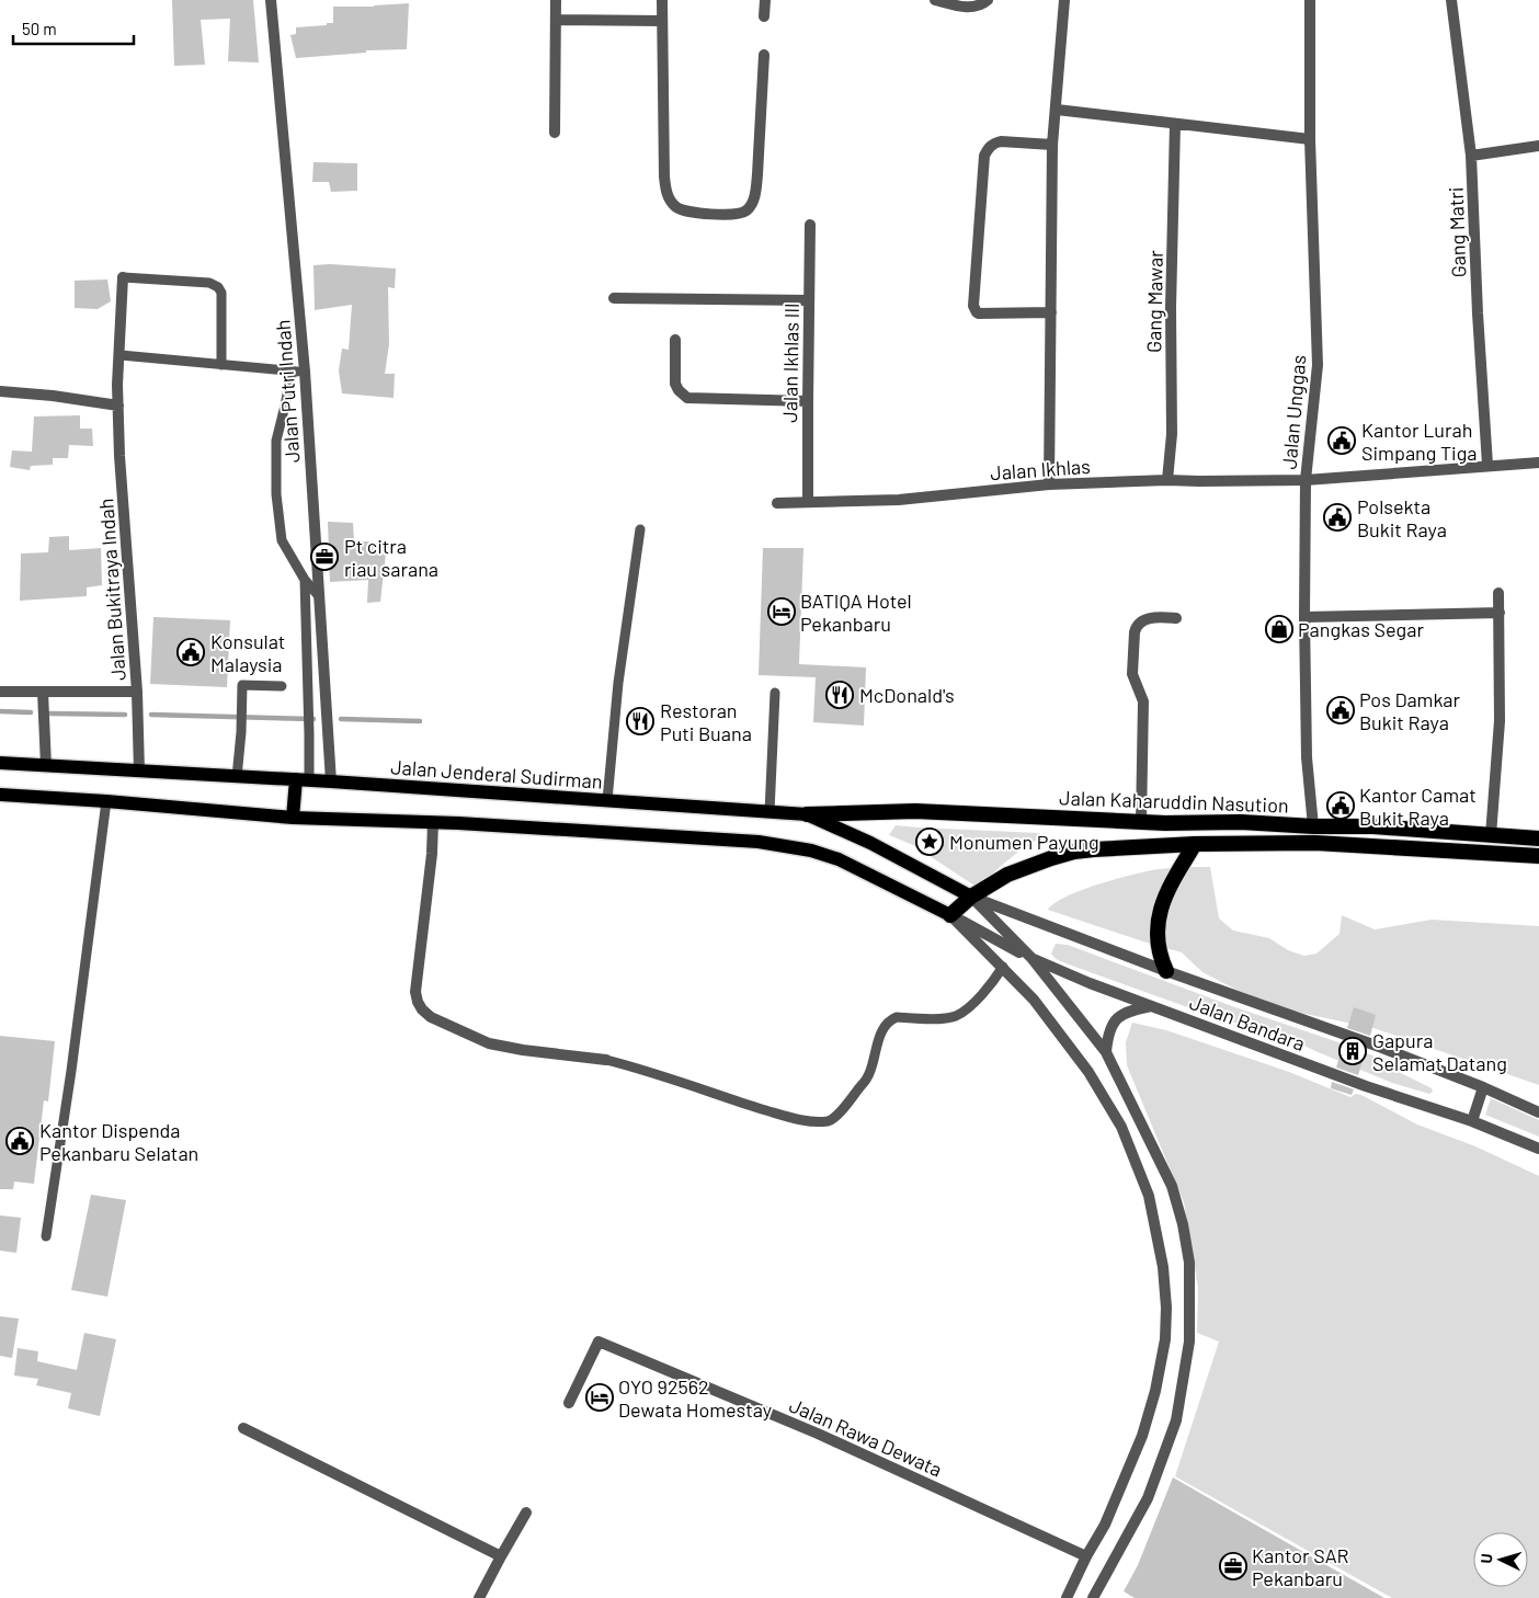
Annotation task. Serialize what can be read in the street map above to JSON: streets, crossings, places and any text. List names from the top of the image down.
{
  "streets": {
    "highway": ["Jalan Kaharuddin Nasution"],
    "main road": ["Jalan Jenderal Sudirman"],
    "street": [
      "Gang Matri",
      "Gang Mawar",
      "Jalan Ikhlas III",
      "Jalan Putri Indah",
      "Jalan Unggas",
      "Jalan Ikhlas",
      "Jalan Bukitraya Indah",
      "Jalan Bandara",
      "Jalan Rawa Dewata"
    ]
  },
  "crossings": [
    ["Gang Matri", "Jalan Ikhlas"],
    ["Gang Mawar", "Jalan Ikhlas"],
    ["Jalan Ikhlas III", "Jalan Ikhlas"],
    ["Jalan Putri Indah", "Jalan Jenderal Sudirman"],
    ["Jalan Unggas", "Jalan Ikhlas"],
    ["Jalan Unggas", "Jalan Kaharuddin Nasution"],
    ["Jalan Bukitraya Indah", "Jalan Jenderal Sudirman"],
    ["Jalan Jenderal Sudirman", "Jalan Kaharuddin Nasution"],
    ["Jalan Jenderal Sudirman", "Jalan Bandara"],
    ["Jalan Kaharuddin Nasution", "Jalan Bandara"]
  ],
  "places": {
    "public building": [
      "Kantor Lurah Simpang Tiga",
      "Polsekta Bukit Raya",
      "Konsulat Malaysia",
      "Pos Damkar Bukit Raya",
      "Kantor Camat Bukit Raya",
      "Kantor Dispenda Pekanbaru Selatan"
    ],
    "office": ["Pt citra riau sarana", "Kantor SAR Pekanbaru"],
    "hotel": ["BATIQA Hotel Pekanbaru", "OYO 92562 Dewata Homestay"],
    "shop": ["Pangkas Segar"],
    "restaurant": ["McDonald's", "Restoran Puti Buana"],
    "place": ["Monumen Payung"],
    "building": ["Gapura Selamat Datang"]
  },
  "scale_bar": "50 m",
  "north": "left"
}
